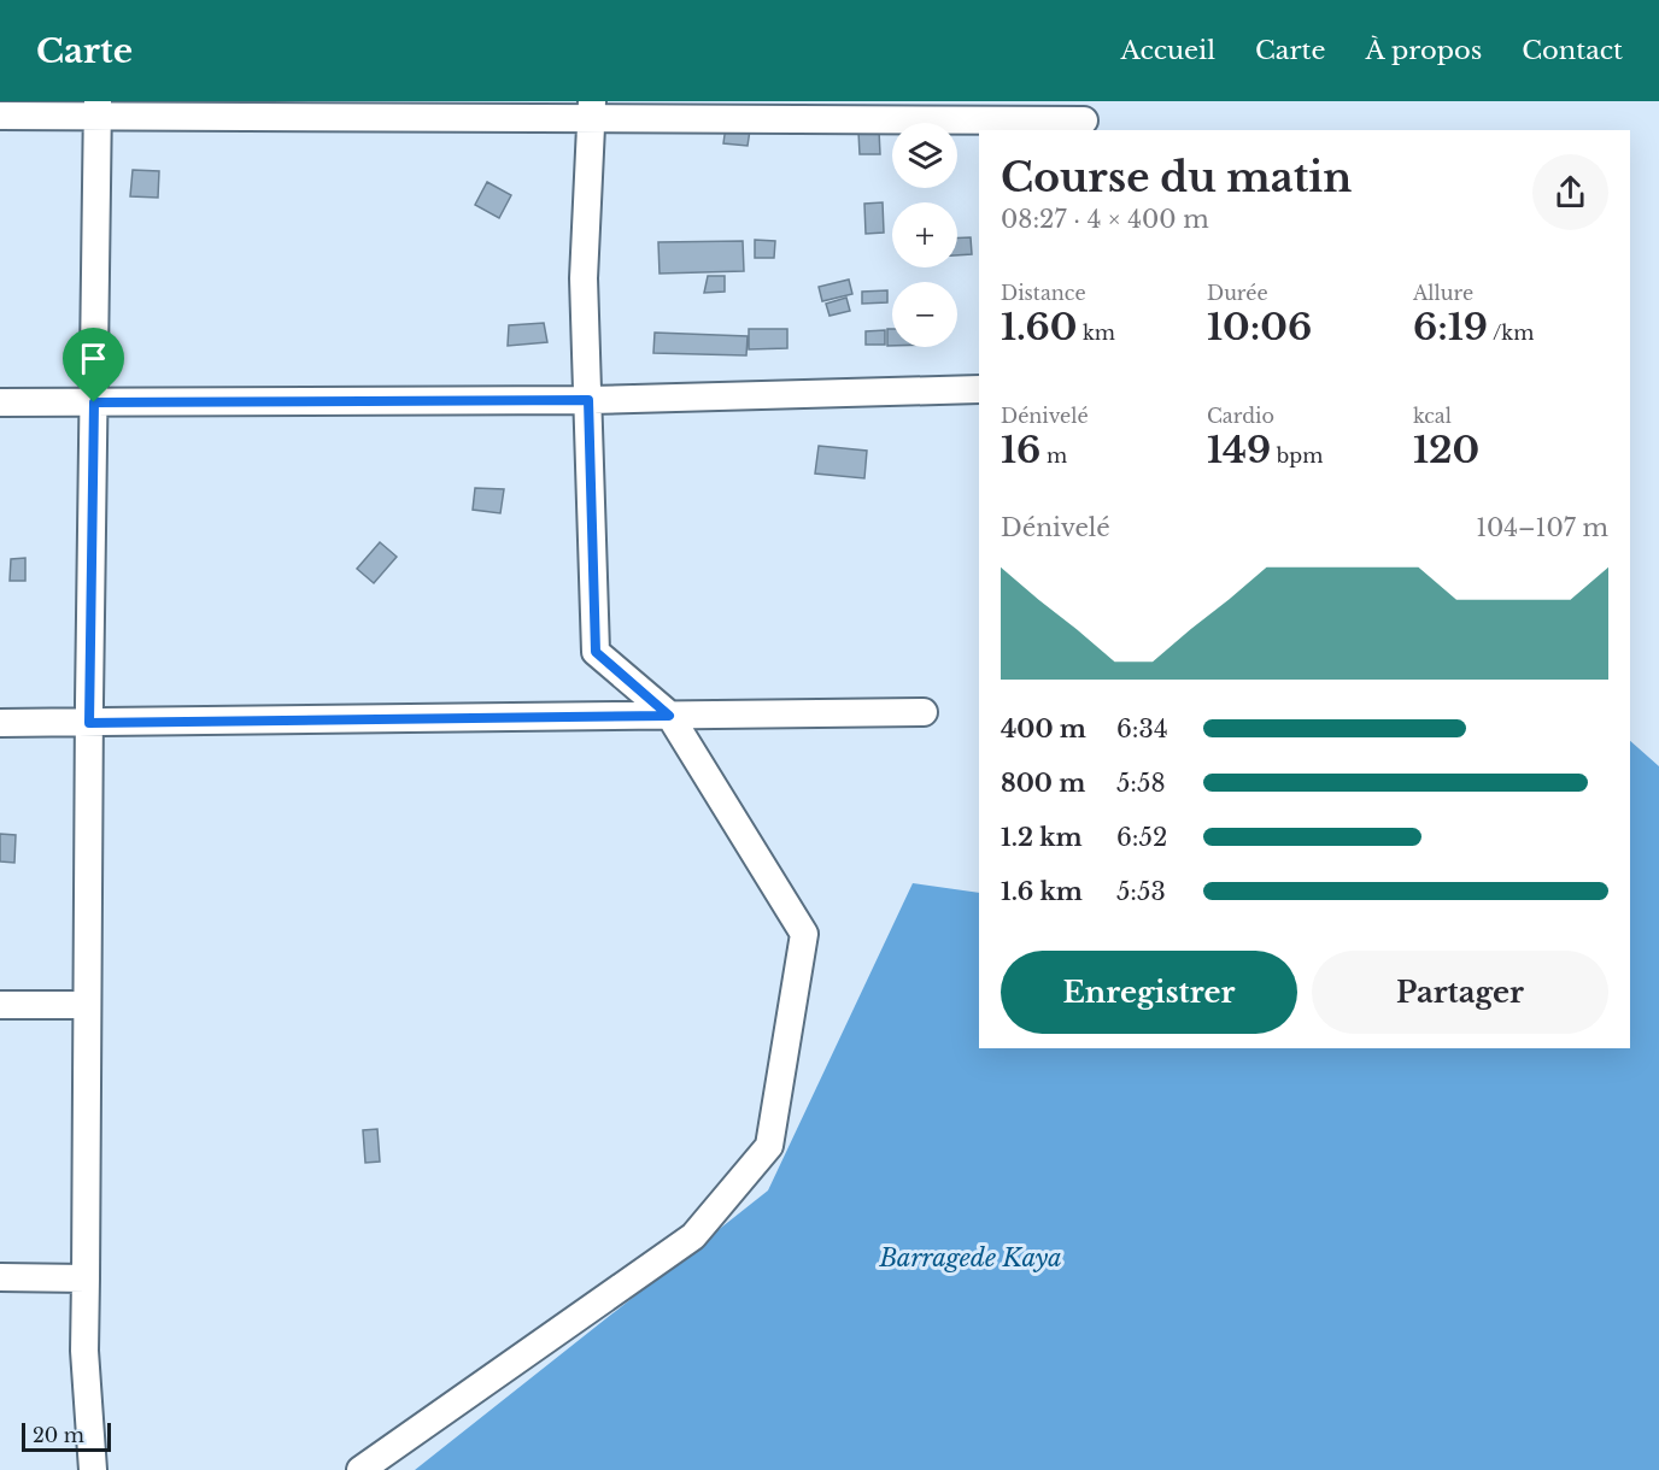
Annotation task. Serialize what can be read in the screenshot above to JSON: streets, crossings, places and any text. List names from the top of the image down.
{
  "water": ["Barragede Kaya"],
  "scale_bar": "20 m",
  "page": {
    "header": "Carte",
    "nav": [
      "Accueil",
      "Carte",
      "À propos",
      "Contact"
    ],
    "map_buttons": ["+", "−"],
    "heading": ["Course du matin", "08:27 · 4 × 400 m"],
    "stats": [
      ["Distance", "1.60 km"],
      ["Durée", "10:06"],
      ["Allure", "6:19 /km"],
      ["Dénivelé", "16 m"],
      ["Cardio", "149 bpm"],
      ["kcal", "120"]
    ],
    "chart": ["Dénivelé", "104–107 m"],
    "list": [
      {
        "name": "400 m",
        "note": "6:34"
      },
      {
        "name": "800 m",
        "note": "5:58"
      },
      {
        "name": "1.2 km",
        "note": "6:52"
      },
      {
        "name": "1.6 km",
        "note": "5:53"
      }
    ],
    "buttons": ["Enregistrer", "Partager"],
    "scale": "20 m"
  }
}
